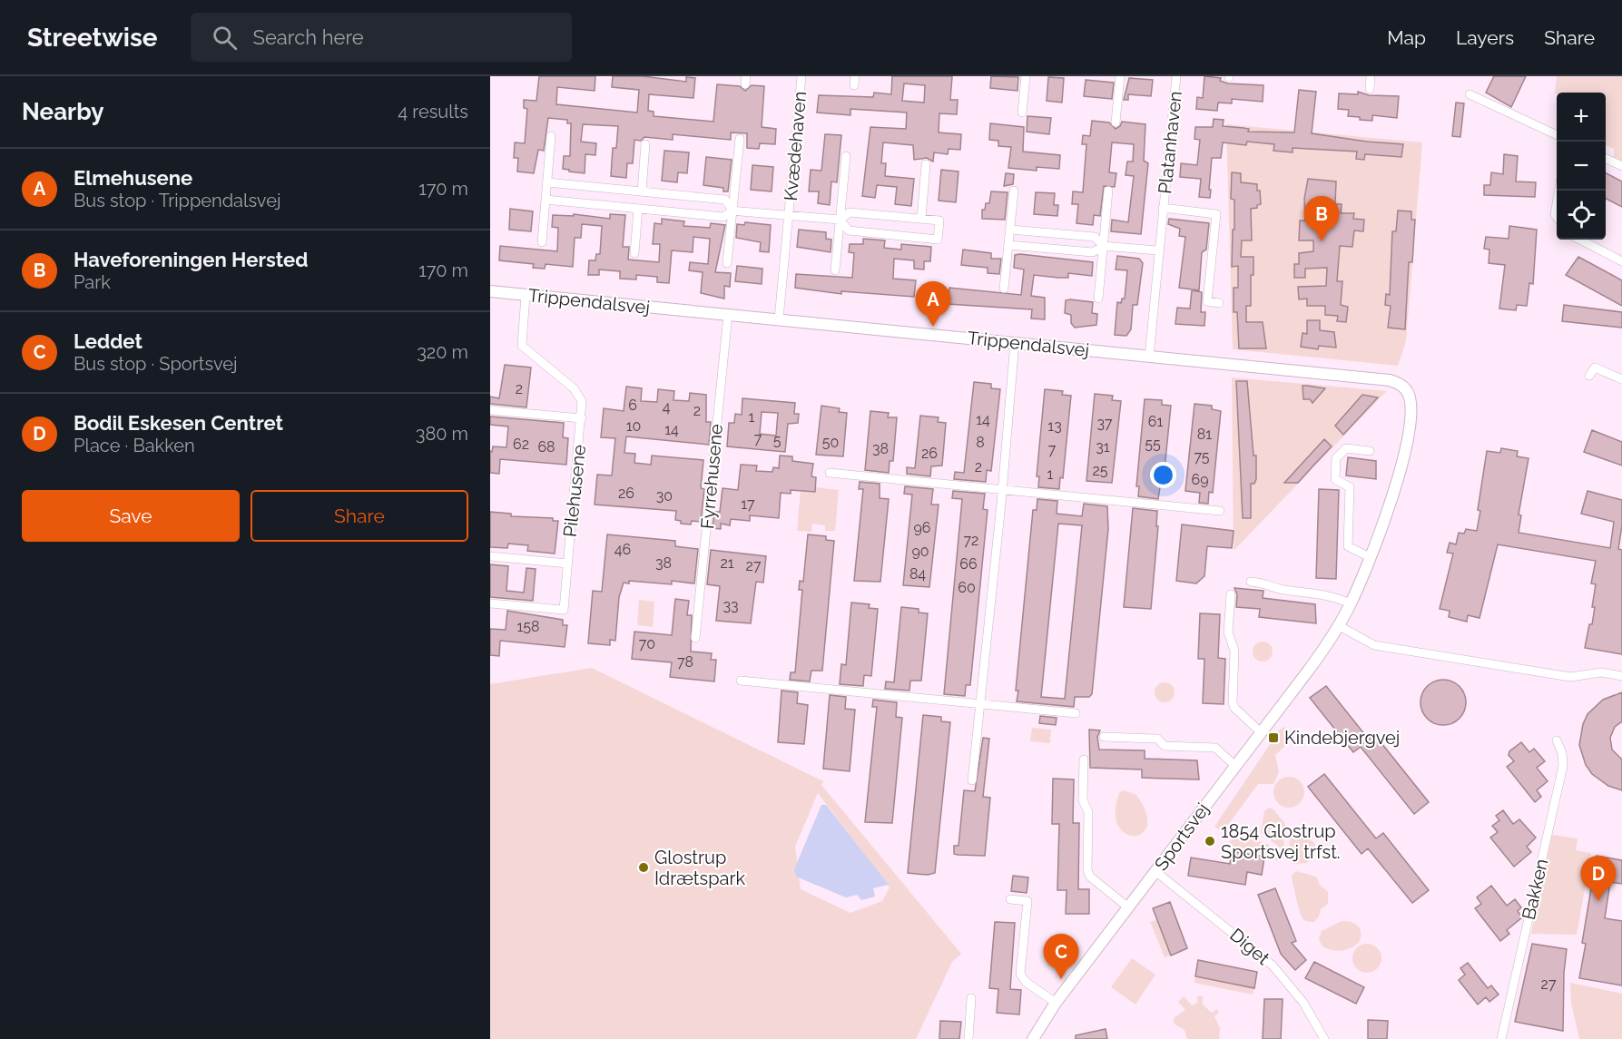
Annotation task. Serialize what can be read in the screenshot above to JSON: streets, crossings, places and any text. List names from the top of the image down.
{
  "streets": {
    "street": [
      "Platanhaven",
      "Kvædehaven",
      "Trippendalsvej",
      "Fyrrehusene",
      "Pilehusene",
      "Sportsvej",
      "Bakken",
      "Diget"
    ]
  },
  "crossings": [
    ["Platanhaven", "Trippendalsvej"],
    ["Kvædehaven", "Trippendalsvej"],
    ["Trippendalsvej", "Fyrrehusene"],
    ["Trippendalsvej", "Pilehusene"],
    ["Trippendalsvej", "Sportsvej"],
    ["Sportsvej", "Diget"]
  ],
  "places": {
    "transit": ["Kindebjergvej"],
    "other": ["1854 Glostrup Sportsvej trfst.", "Glostrup Idrætspark"]
  },
  "house_numbers": [
    "2",
    "6",
    "4",
    "2",
    "1",
    "14",
    "61",
    "37",
    "10",
    "13",
    "14",
    "81",
    "7",
    "5",
    "50",
    "8",
    "62",
    "55",
    "68",
    "31",
    "38",
    "7",
    "26",
    "75",
    "2",
    "25",
    "1",
    "69",
    "26",
    "30",
    "17",
    "96",
    "72",
    "46",
    "90",
    "38",
    "21",
    "66",
    "27",
    "84",
    "60",
    "33",
    "158",
    "70",
    "78",
    "27"
  ],
  "page": {
    "header": "Streetwise",
    "search": "Search here",
    "nav": ["Map", "Layers", "Share"],
    "heading": ["Nearby", "4 results"],
    "map_buttons": ["+", "−"],
    "list": [
      {
        "mark": "A",
        "name": "Elmehusene",
        "note": "Bus stop · Trippendalsvej",
        "value": "170 m"
      },
      {
        "mark": "B",
        "name": "Haveforeningen Hersted",
        "note": "Park",
        "value": "170 m"
      },
      {
        "mark": "C",
        "name": "Leddet",
        "note": "Bus stop · Sportsvej",
        "value": "320 m"
      },
      {
        "mark": "D",
        "name": "Bodil Eskesen Centret",
        "note": "Place · Bakken",
        "value": "380 m"
      }
    ],
    "pins": [
      "B",
      "A",
      "D",
      "C"
    ],
    "buttons": ["Save", "Share"]
  }
}
